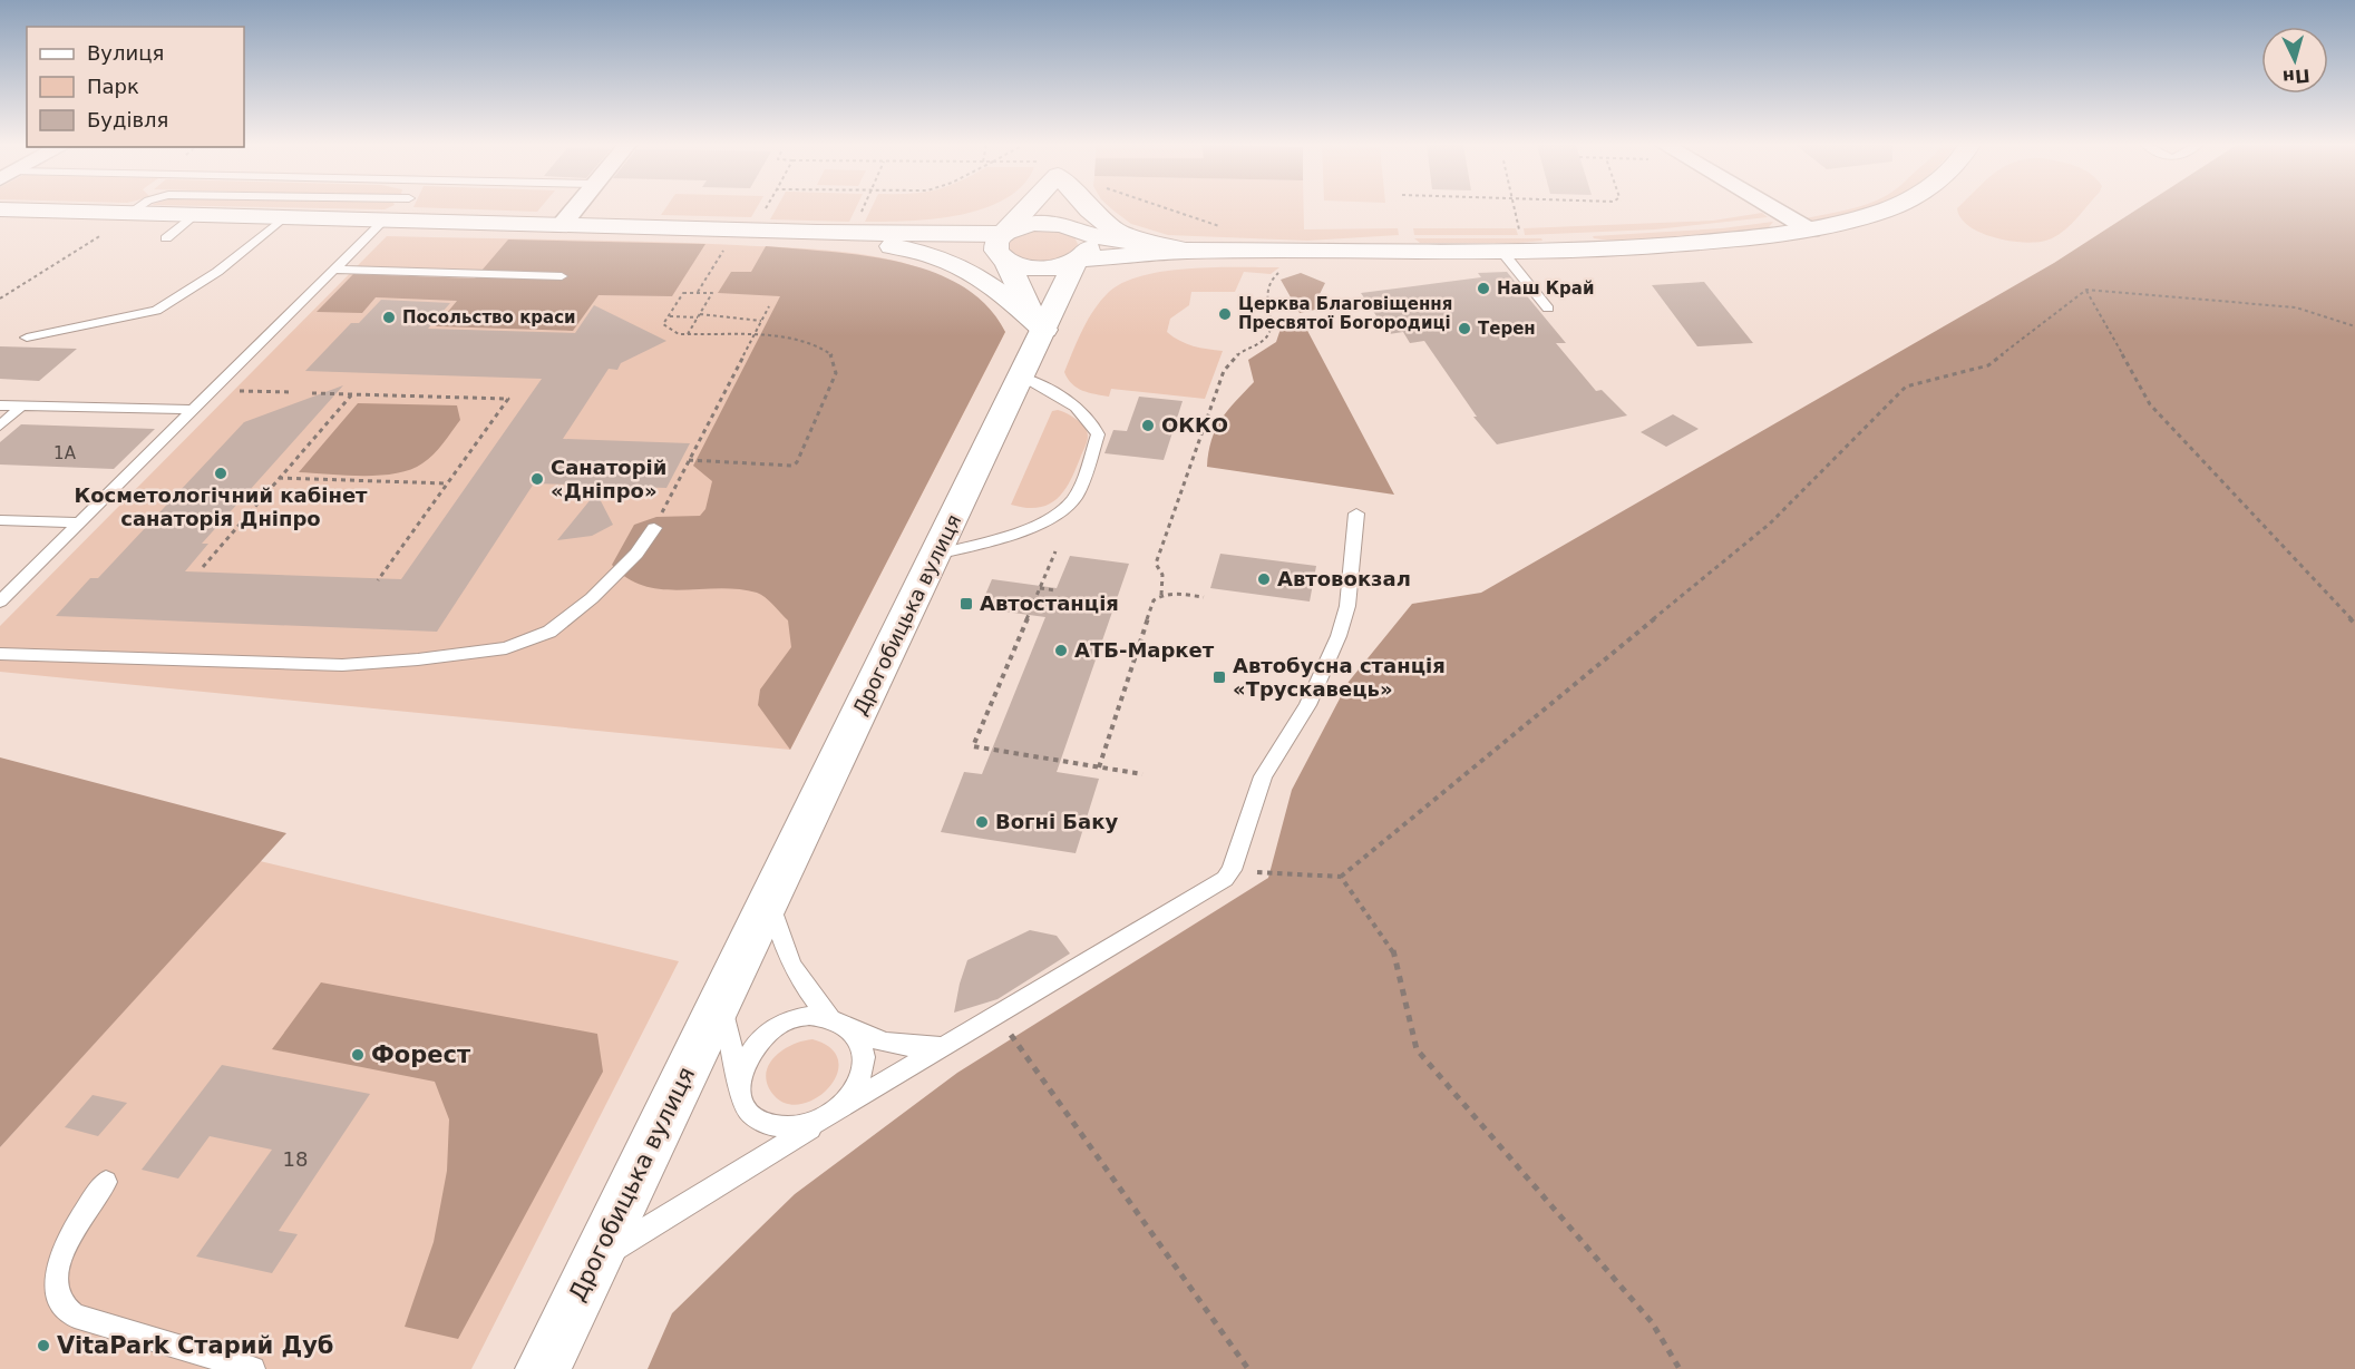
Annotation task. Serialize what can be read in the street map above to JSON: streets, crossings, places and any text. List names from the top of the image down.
{
  "streets": {
    "main road": ["Дрогобицька вулиця"]
  },
  "places": {
    "other": [
      "Наш Край",
      "Церква Благовіщення Пресвятої Богородиці",
      "Посольство краси",
      "Терен",
      "ОККО",
      "Косметологічний кабінет санаторія Дніпро",
      "Санаторій «Дніпро»",
      "Автовокзал",
      "АТБ-Маркет",
      "Вогні Баку",
      "Форест",
      "VitaPark Старий Дуб"
    ],
    "transit": ["Автостанція", "Автобусна станція «Трускавець»"]
  },
  "house_numbers": ["1А", "18"],
  "legend": ["Вулиця", "Парк", "Будівля"],
  "north": "bottom"
}
